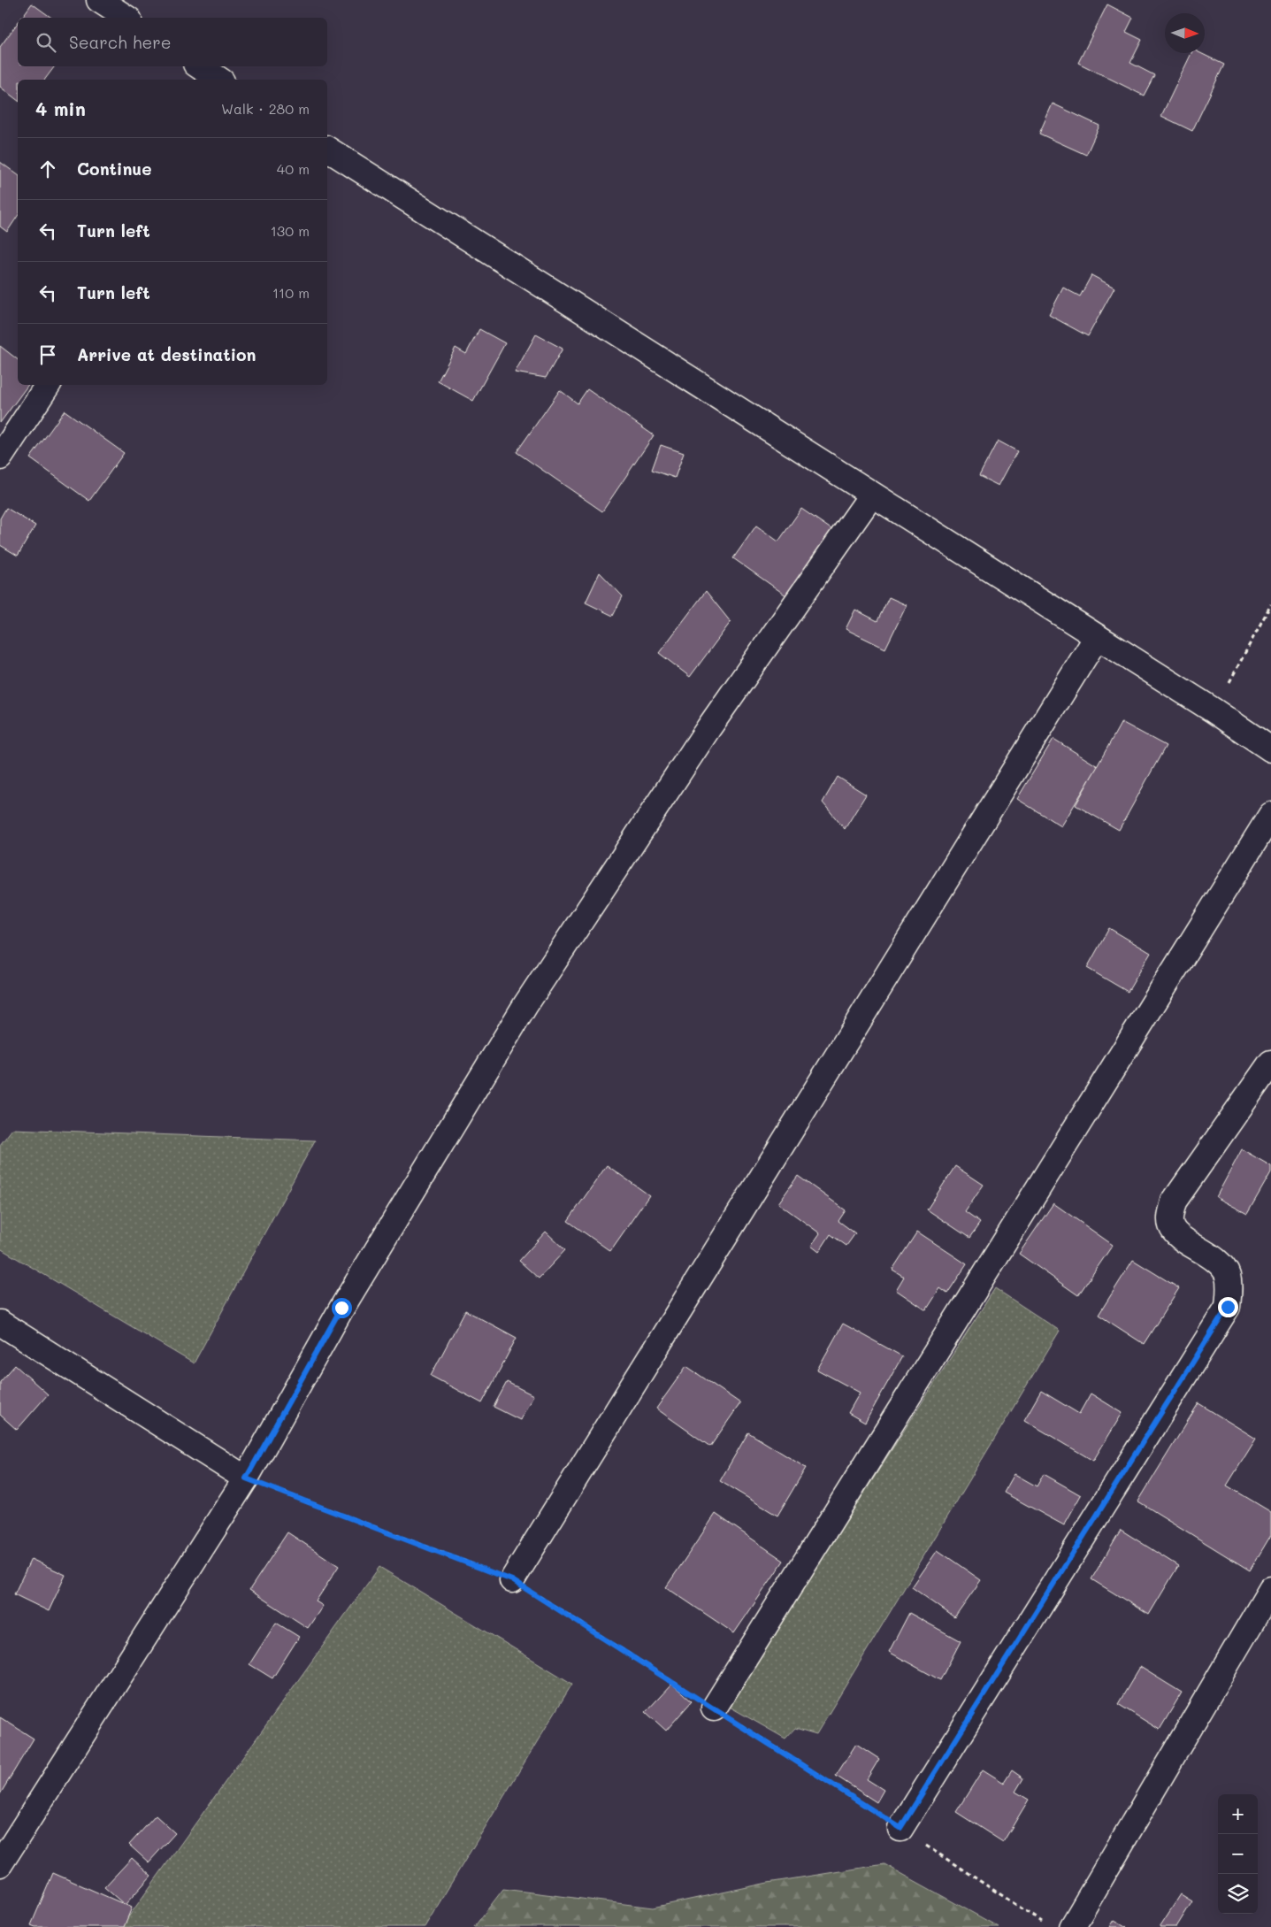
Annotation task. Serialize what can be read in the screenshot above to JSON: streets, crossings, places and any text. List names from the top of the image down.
{
  "north": "right",
  "page": {
    "search": "Search here",
    "heading": ["4 min", "Walk · 280 m"],
    "list": [
      ["Continue", "40 m"],
      ["Turn left", "130 m"],
      ["Turn left", "110 m"],
      "Arrive at destination"
    ],
    "map_buttons": ["+", "−"]
  }
}
